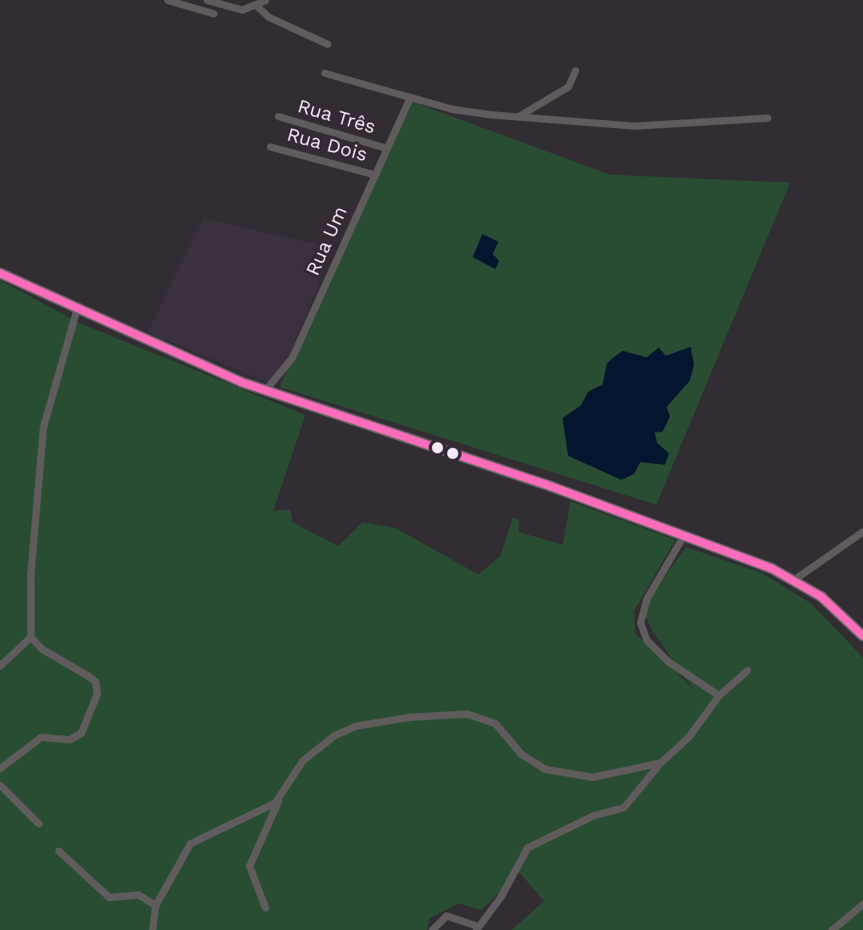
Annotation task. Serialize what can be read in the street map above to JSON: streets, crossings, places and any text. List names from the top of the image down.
{
  "streets": {
    "street": ["Rua Três", "Rua Dois", "Rua Um"]
  },
  "crossings": [
    ["Rua Três", "Rua Um"],
    ["Rua Dois", "Rua Um"]
  ]
}
